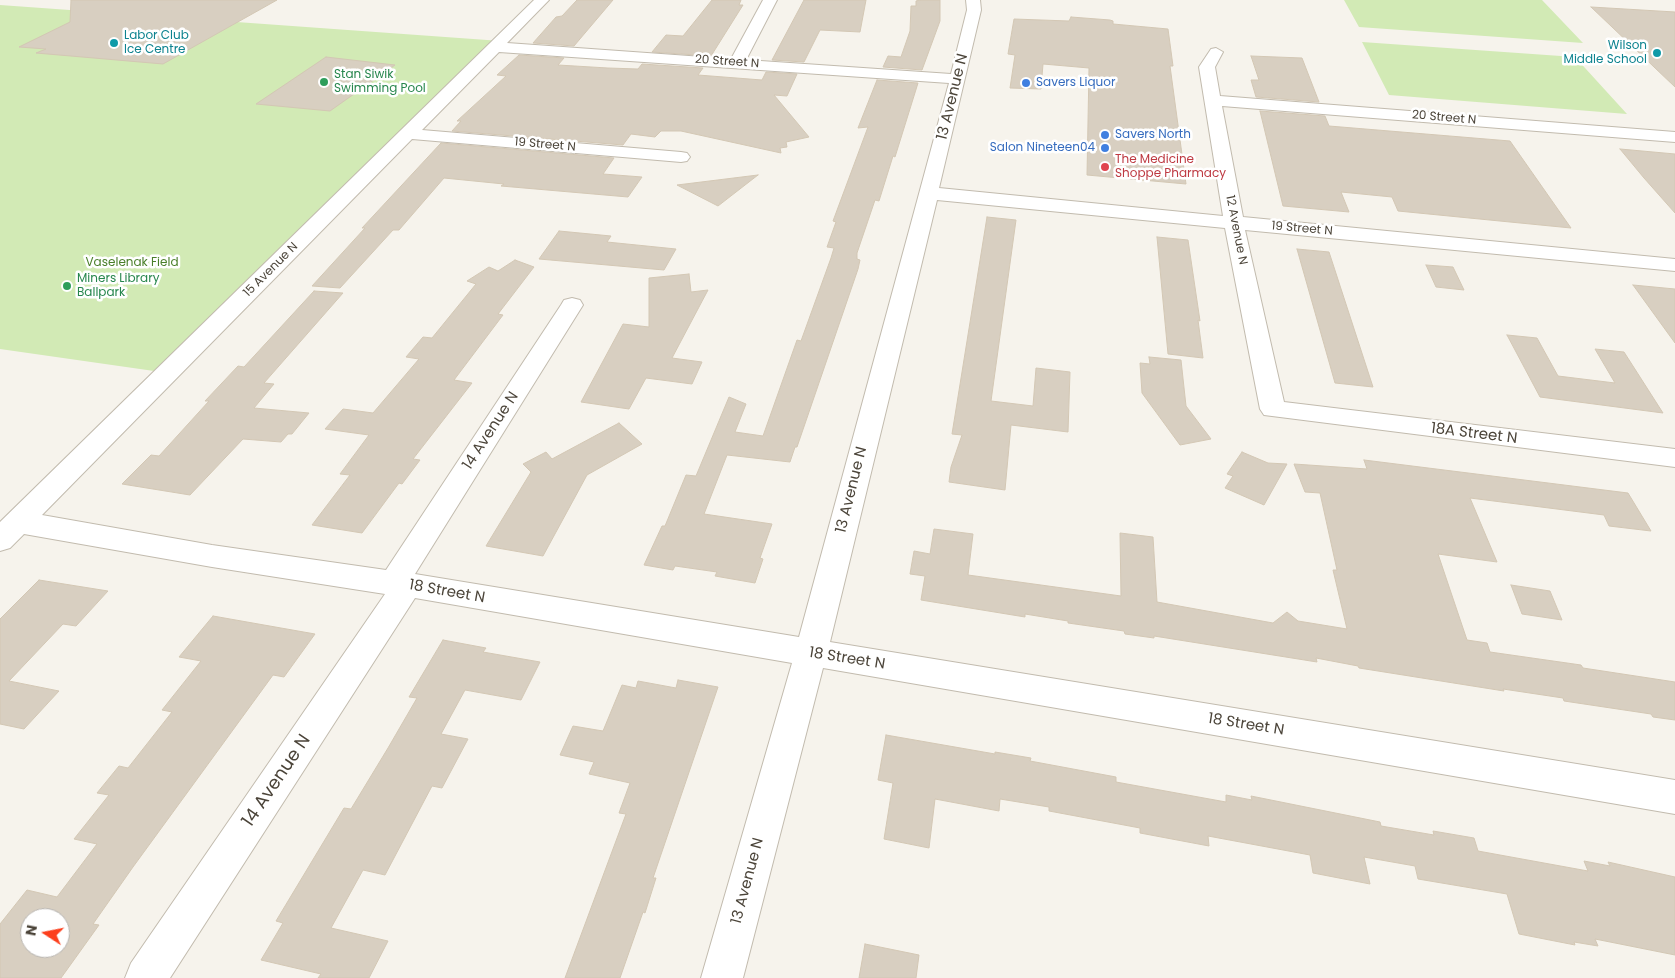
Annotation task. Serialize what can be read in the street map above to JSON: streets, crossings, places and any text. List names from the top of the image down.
{
  "streets": {
    "street": [
      "20 Street N",
      "13 Avenue N",
      "19 Street N",
      "12 Avenue N",
      "15 Avenue N",
      "14 Avenue N",
      "18A Street N",
      "18 Street N"
    ]
  },
  "crossings": [
    ["20 Street N", "13 Avenue N"],
    ["20 Street N", "12 Avenue N"],
    ["20 Street N", "15 Avenue N"],
    ["13 Avenue N", "19 Street N"],
    ["13 Avenue N", "18 Street N"],
    ["19 Street N", "12 Avenue N"],
    ["19 Street N", "15 Avenue N"],
    ["12 Avenue N", "18A Street N"],
    ["15 Avenue N", "18 Street N"],
    ["14 Avenue N", "18 Street N"]
  ],
  "parks": ["Vaselenak Field"],
  "places": [
    "Labor Club Ice Centre",
    "Wilson Middle School",
    "Stan Siwik Swimming Pool",
    "Savers Liquor",
    "Savers North",
    "Salon Nineteen04",
    "The Medicine Shoppe Pharmacy",
    "Miners Library Ballpark"
  ],
  "north": "left"
}
